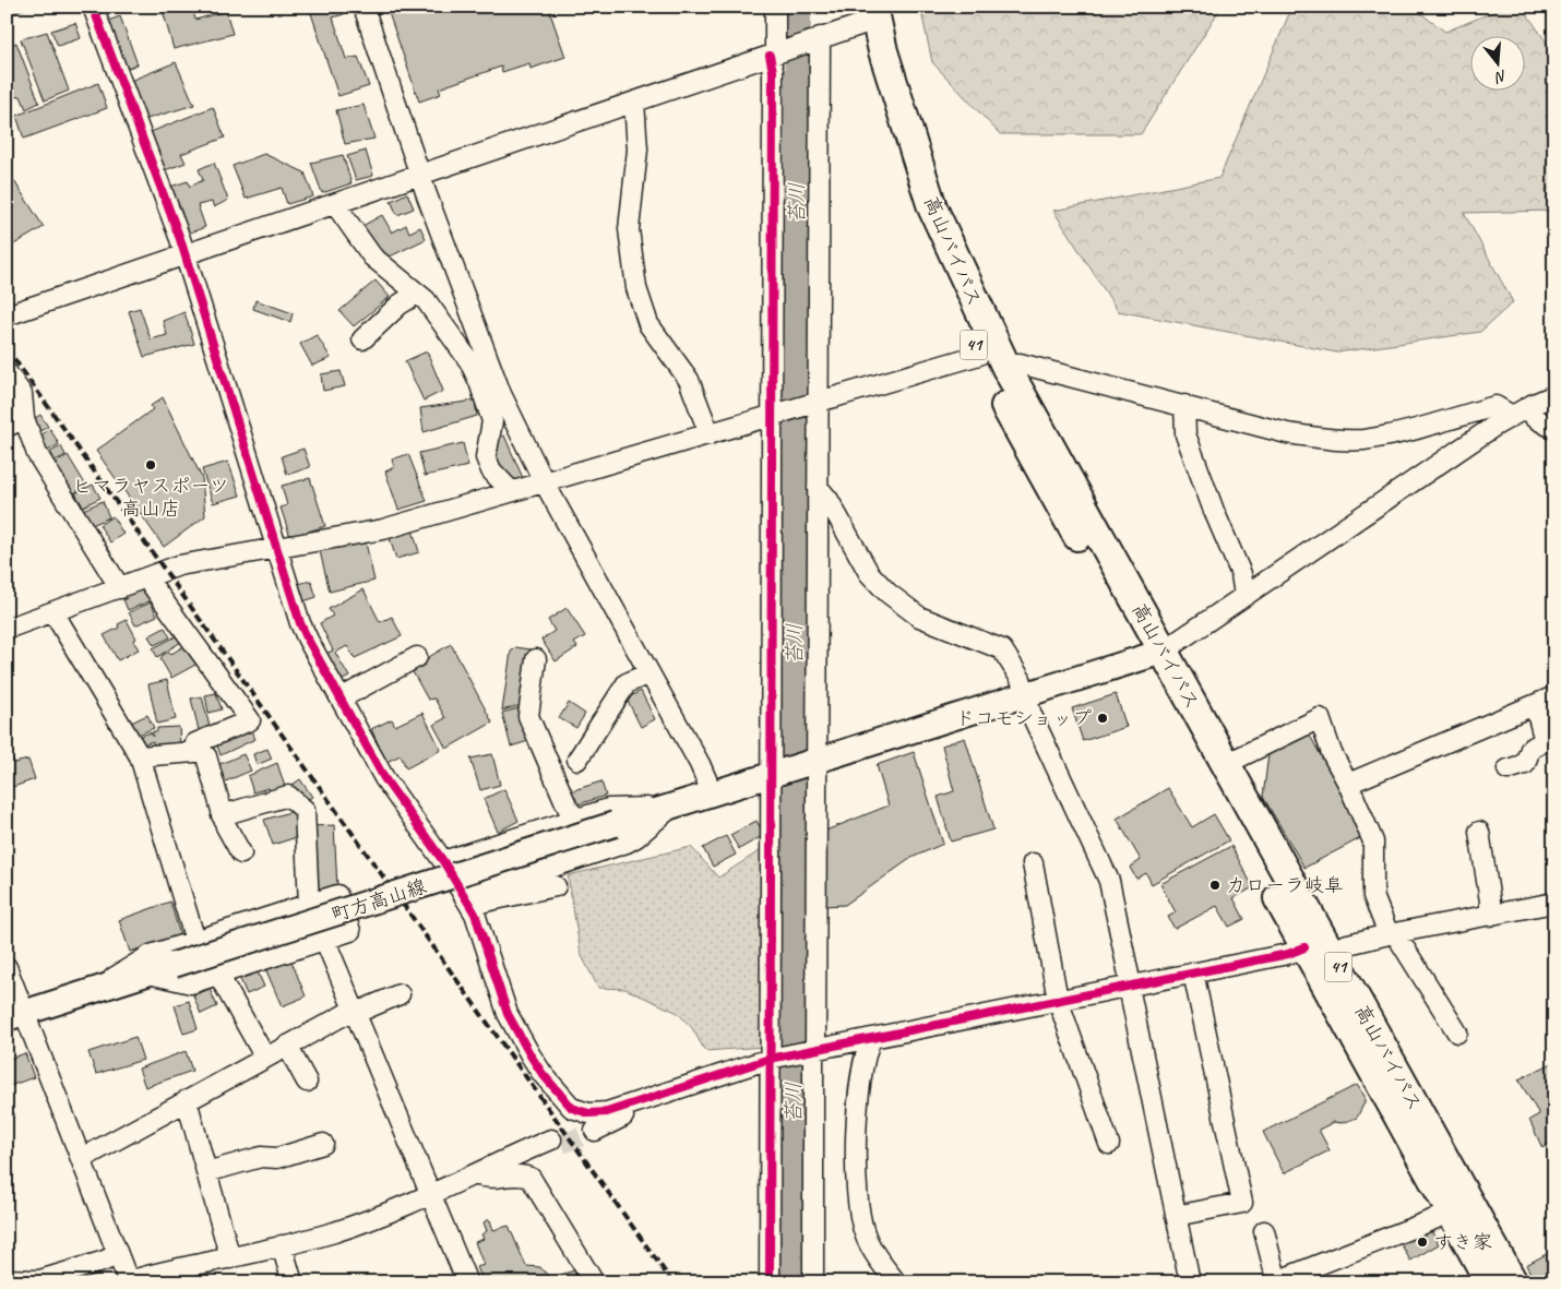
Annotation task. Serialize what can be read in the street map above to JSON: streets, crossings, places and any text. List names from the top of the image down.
{
  "streets": {
    "highway": ["高山バイパス", "41"],
    "main road": ["町方高山線"]
  },
  "water": ["苔川"],
  "places": [
    "ヒマラヤスポーツ 高山店",
    "ドコモショップ",
    "カローラ岐阜",
    "すき家"
  ],
  "north": "bottom"
}
